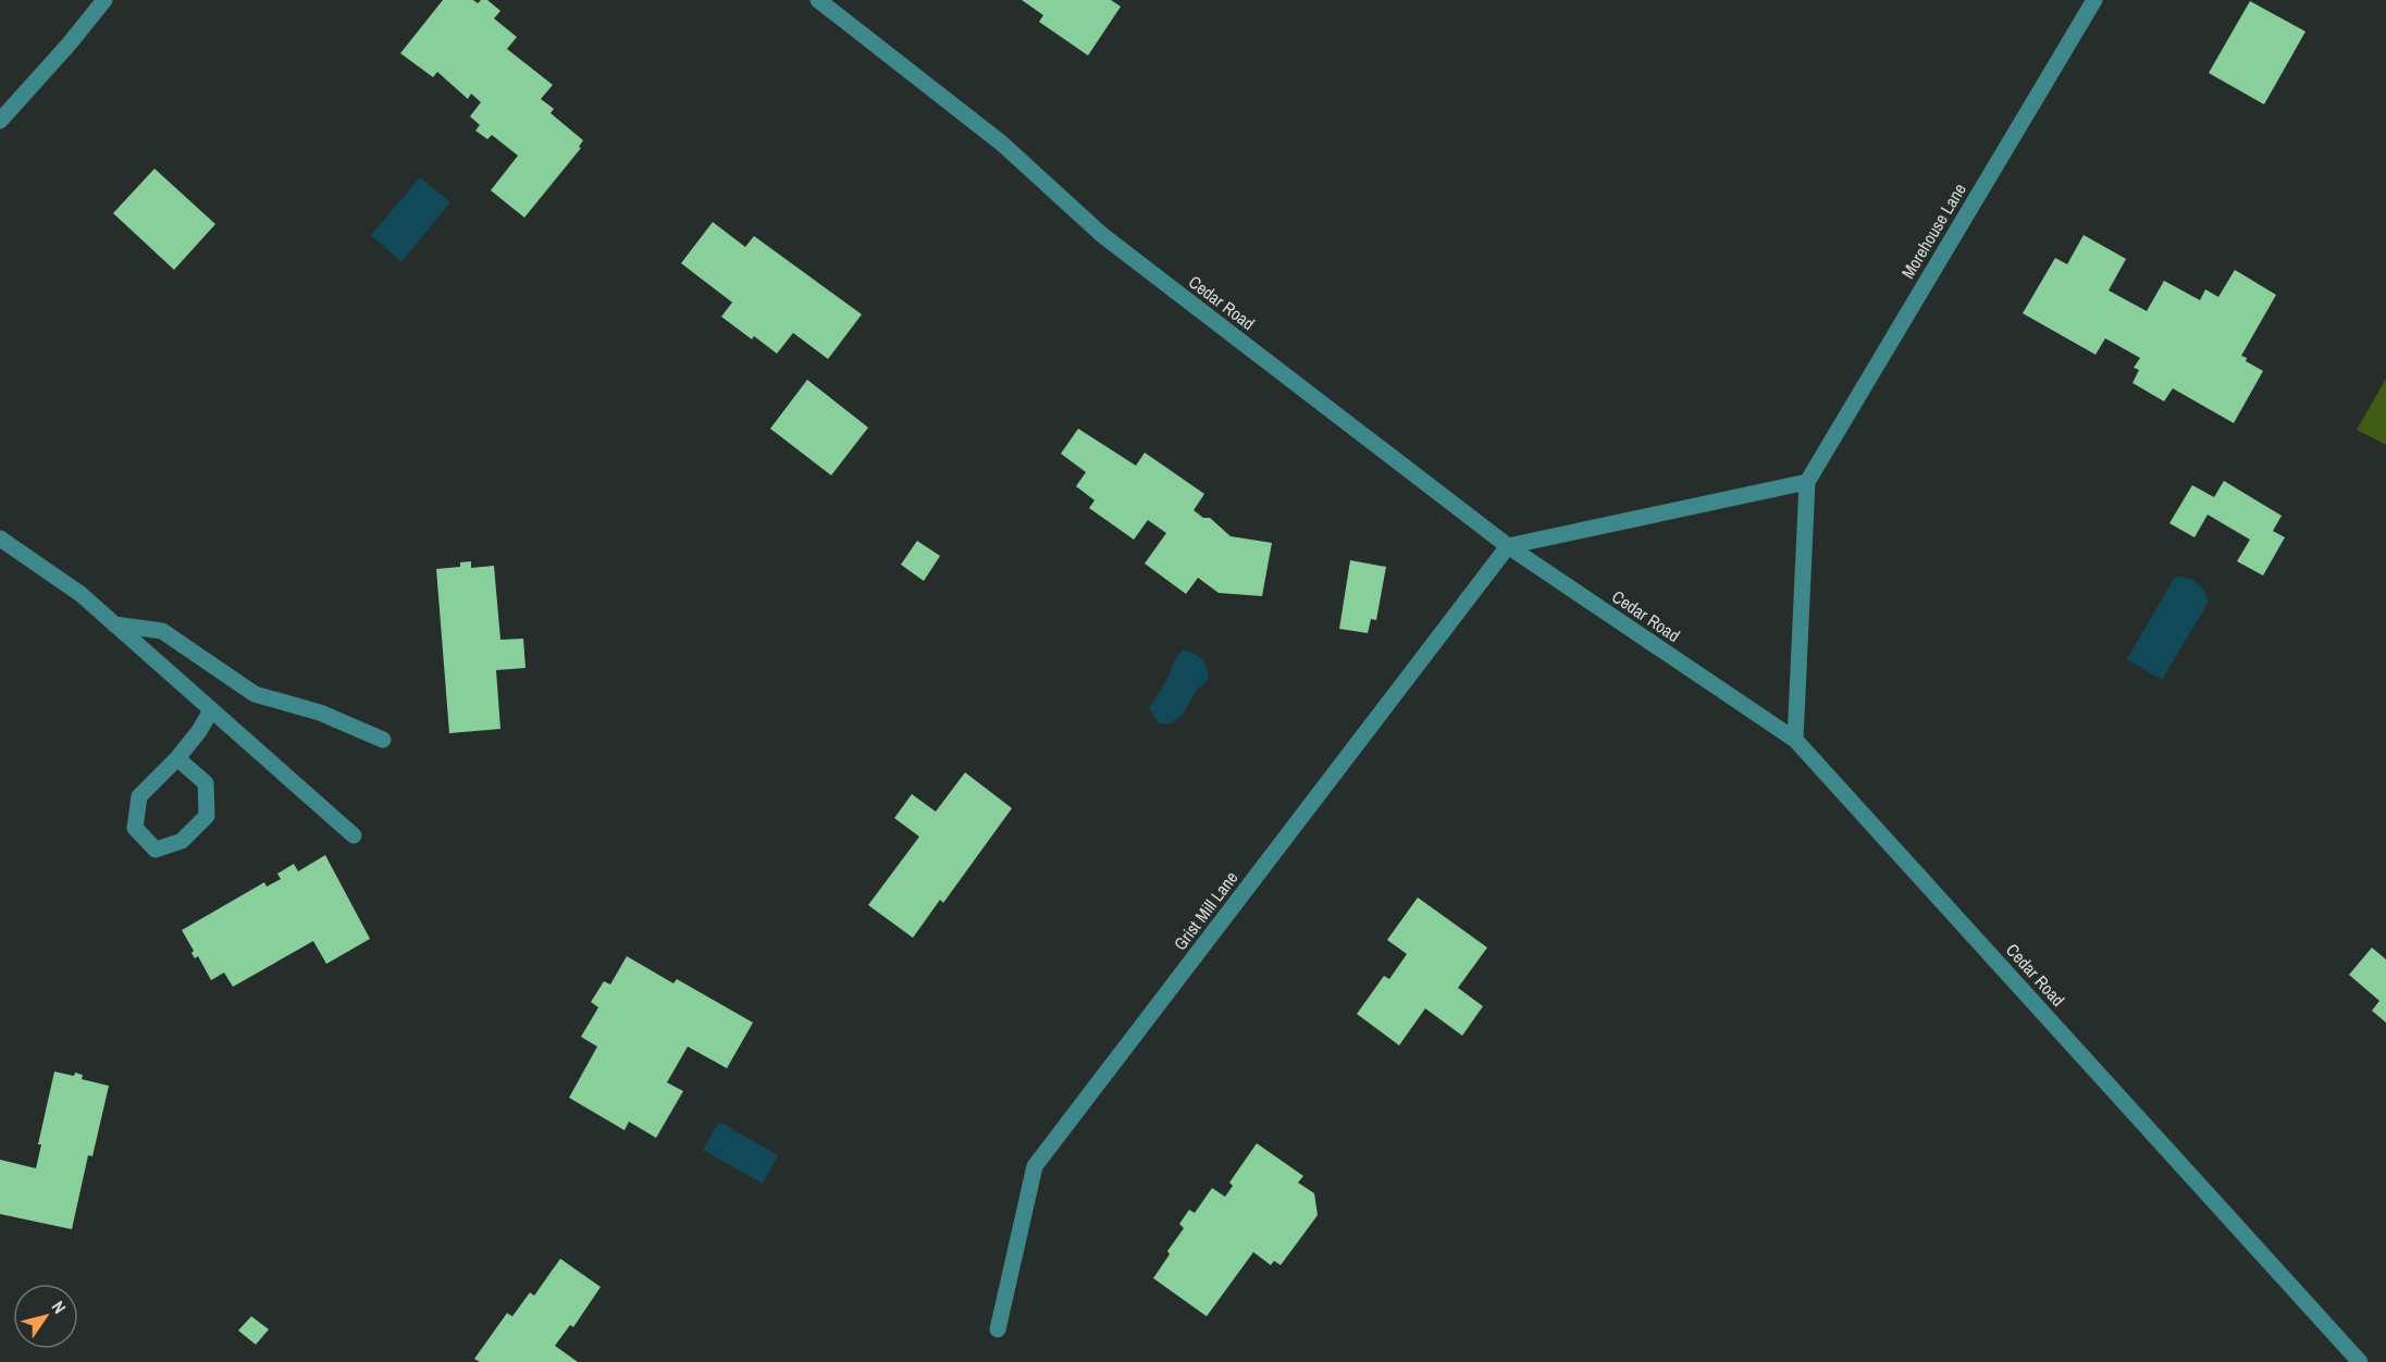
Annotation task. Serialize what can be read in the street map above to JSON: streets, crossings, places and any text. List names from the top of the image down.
{
  "streets": {
    "street": ["Morehouse Lane", "Cedar Road", "Grist Mill Lane"]
  },
  "crossings": [
    ["Morehouse Lane", "Cedar Road"],
    ["Cedar Road", "Grist Mill Lane"]
  ],
  "north": "top right"
}
